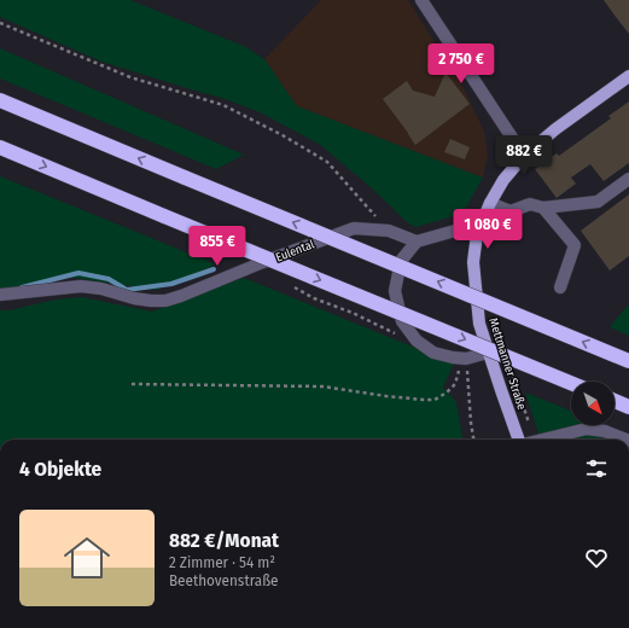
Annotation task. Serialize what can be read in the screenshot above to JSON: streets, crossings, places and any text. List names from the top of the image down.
{
  "streets": {
    "main road": ["Mettmanner Straße"],
    "street": ["Eulental"]
  },
  "north": "bottom right",
  "page": {
    "price": [
      "2 750 €",
      "882 €",
      "1 080 €",
      "855 €"
    ],
    "heading": "4 Objekte",
    "list": [
      {
        "name": "882 €/Monat",
        "note": "2 Zimmer · 54 m² · Beethovenstraße"
      }
    ]
  }
}
